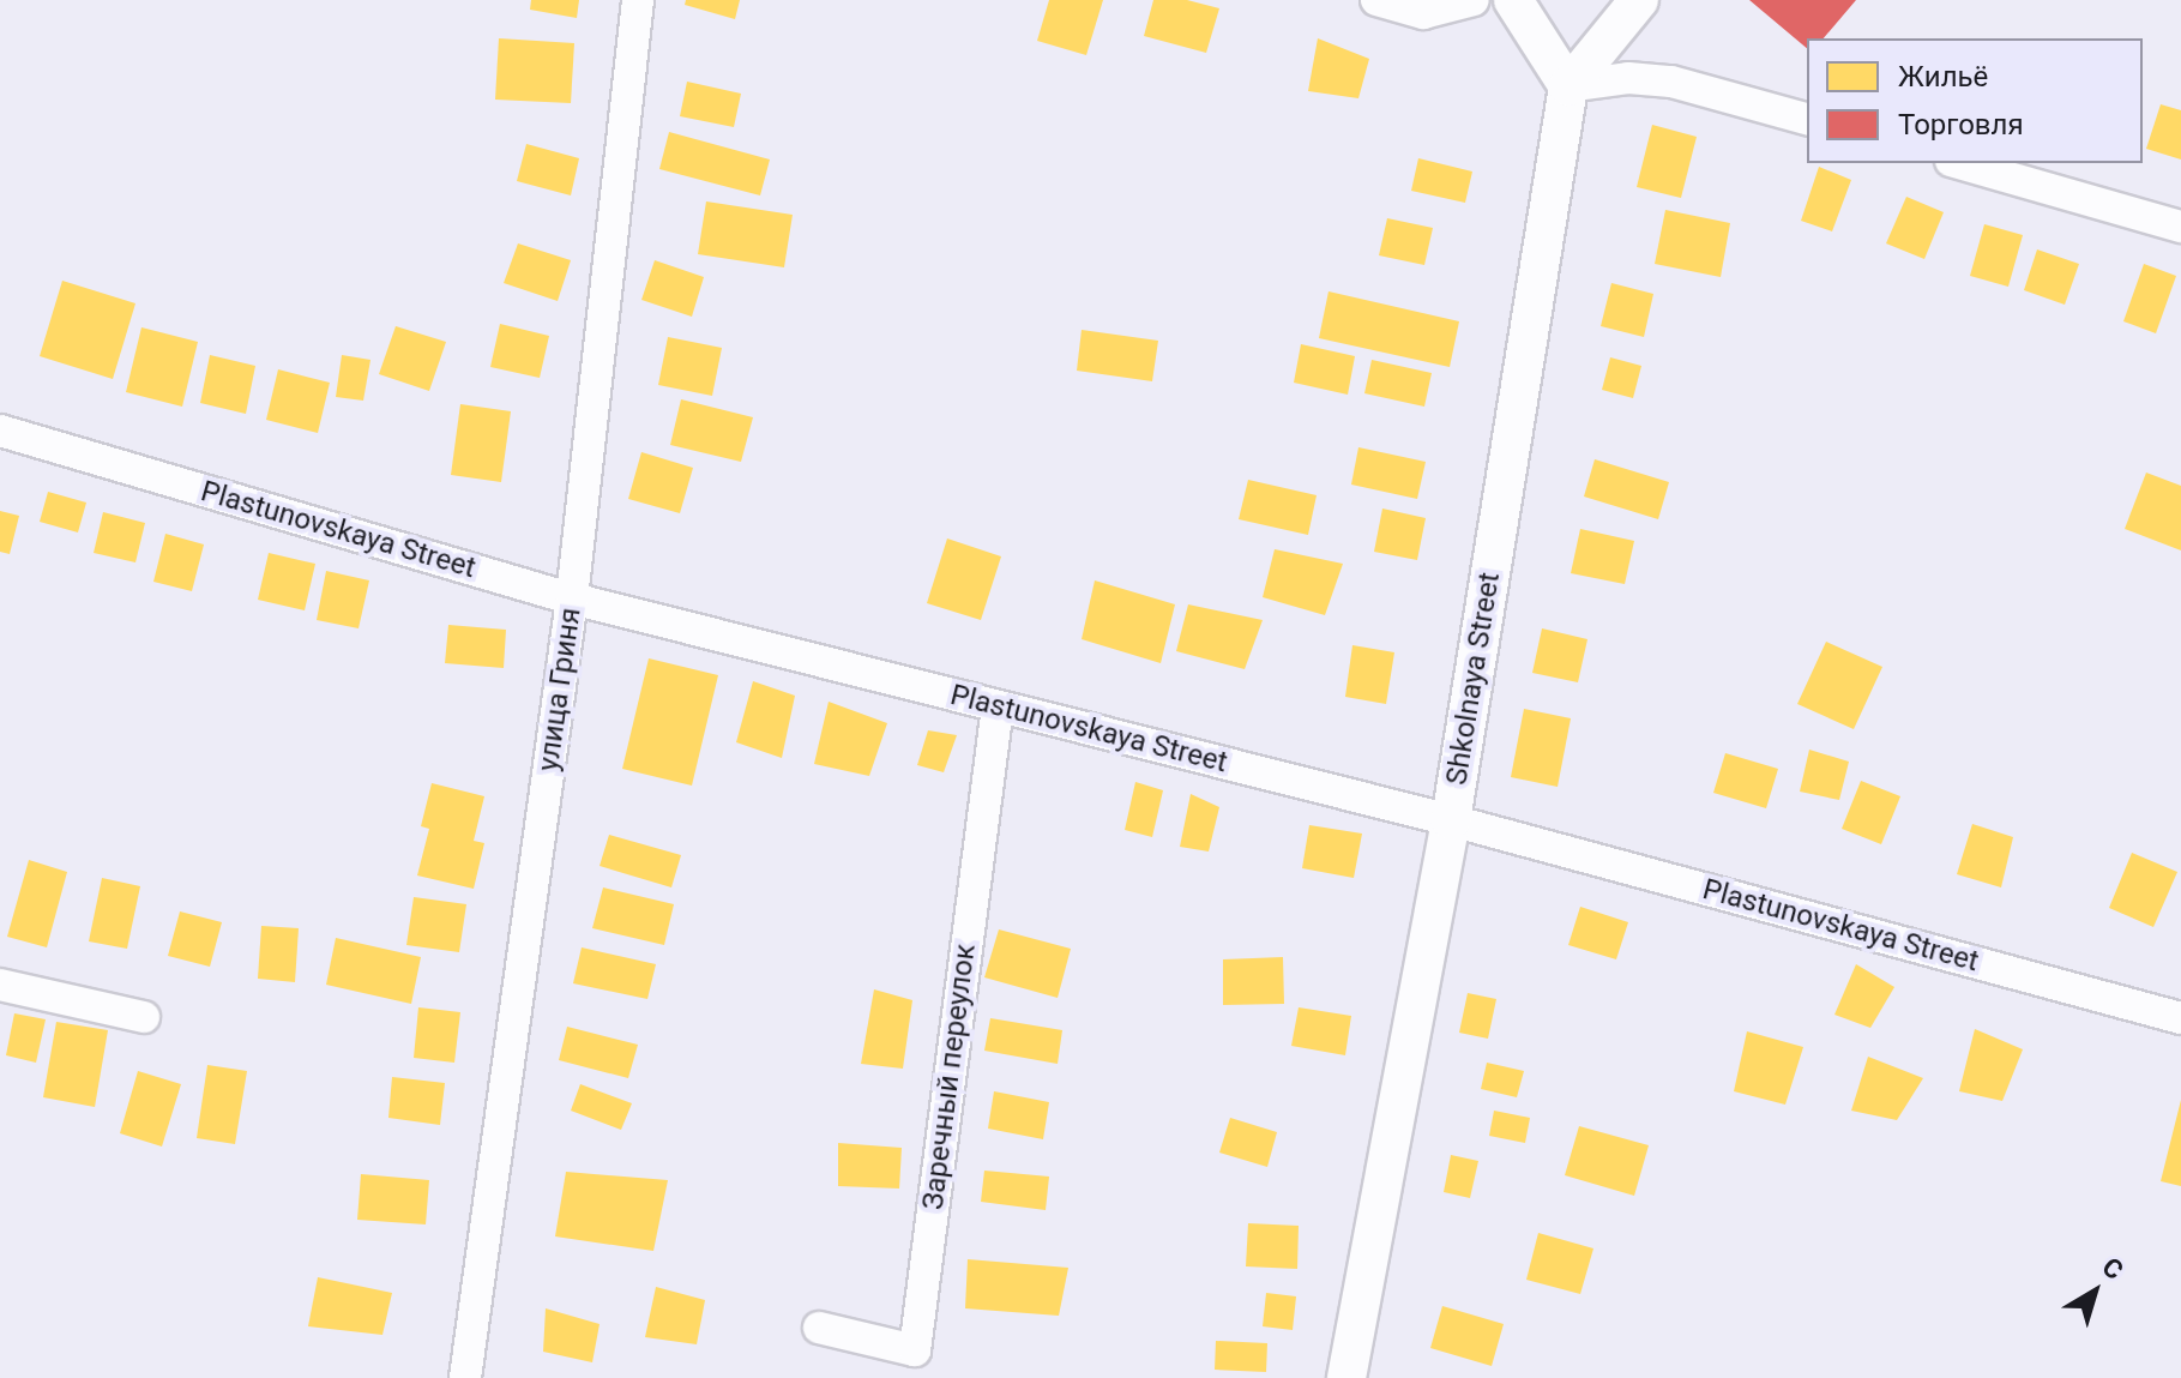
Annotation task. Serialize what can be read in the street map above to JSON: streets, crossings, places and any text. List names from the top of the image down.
{
  "streets": {
    "street": [
      "Plastunovskaya Street",
      "Shkolnaya Street",
      "улица Гриня",
      "Заречный переулок"
    ]
  },
  "crossings": [
    ["Plastunovskaya Street", "Shkolnaya Street"],
    ["Plastunovskaya Street", "улица Гриня"],
    ["Plastunovskaya Street", "Заречный переулок"]
  ],
  "legend": ["Жильё", "Торговля"],
  "north": "top right"
}
